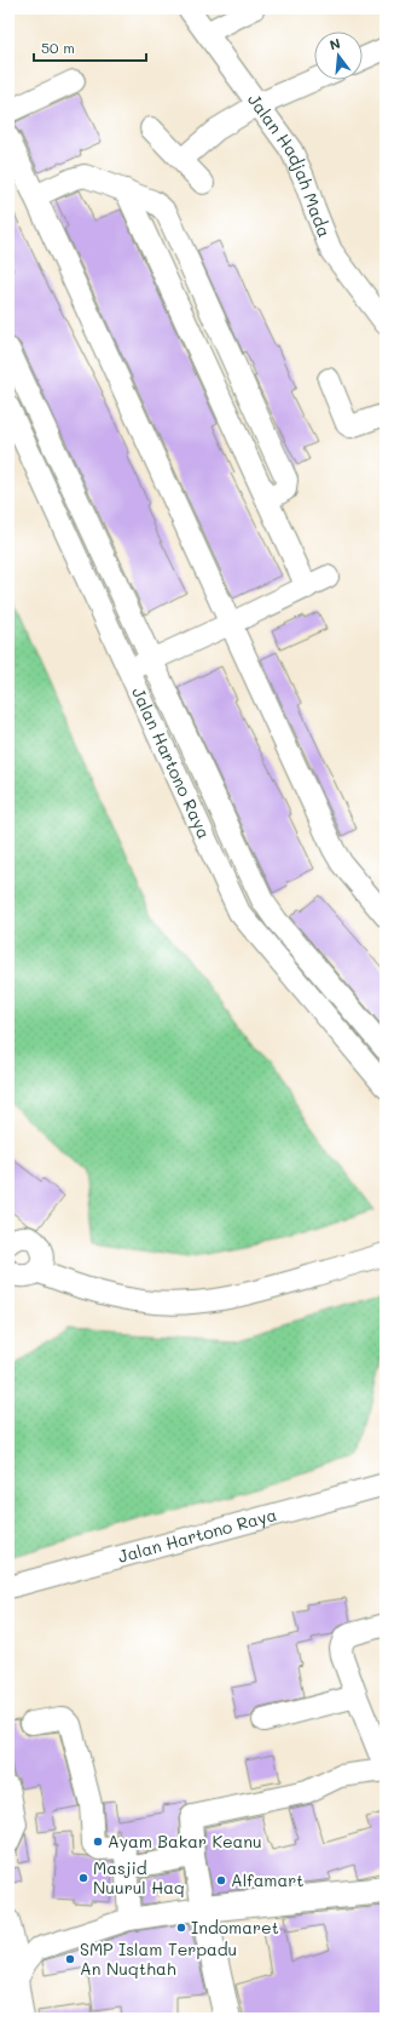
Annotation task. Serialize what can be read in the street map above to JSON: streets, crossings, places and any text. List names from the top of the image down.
{
  "streets": {
    "street": ["Jalan Hadjah Mada", "Jalan Hartono Raya"]
  },
  "places": [
    "Ayam Bakar Keanu",
    "Masjid Nuurul Haq",
    "Alfamart",
    "Indomaret",
    "SMP Islam Terpadu An Nuqthah"
  ],
  "scale_bar": "50 m",
  "north": "top"
}
